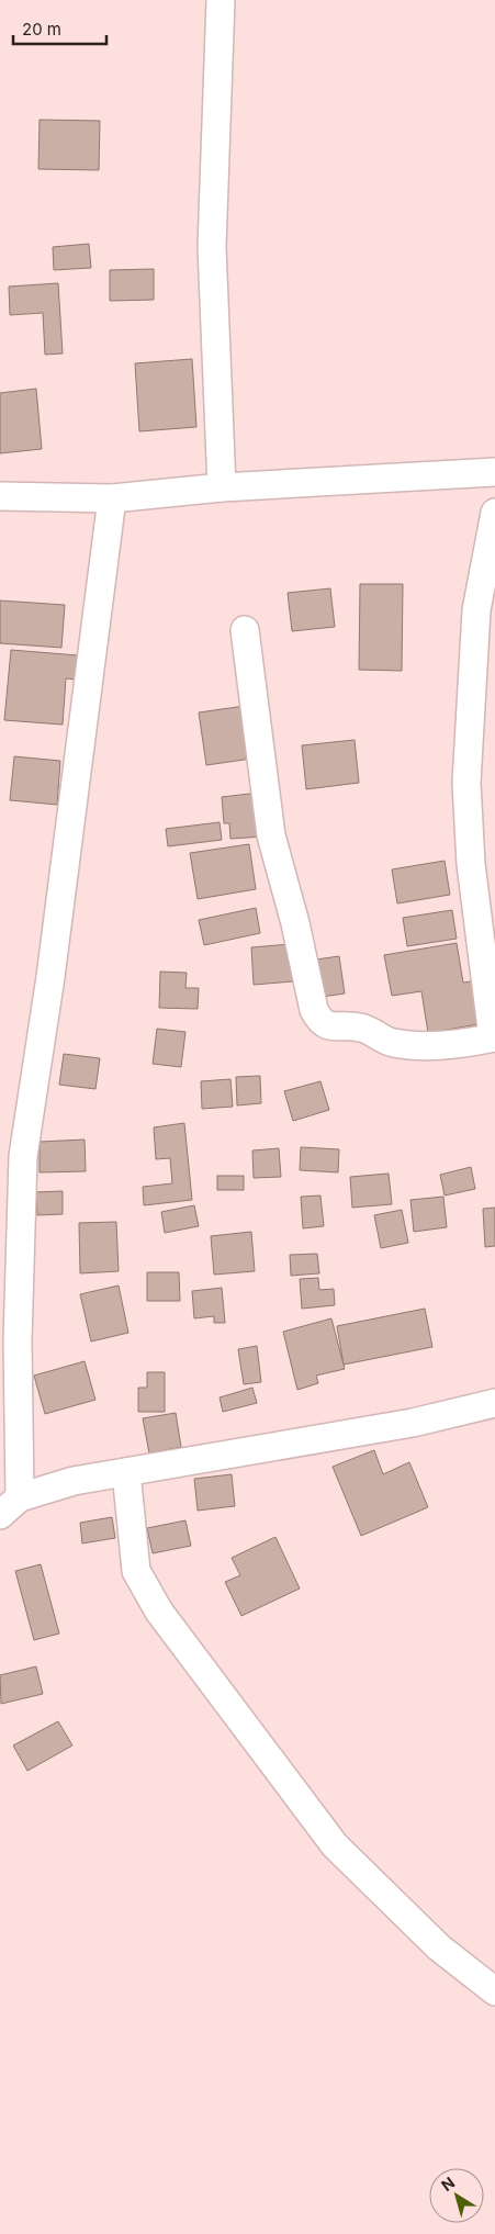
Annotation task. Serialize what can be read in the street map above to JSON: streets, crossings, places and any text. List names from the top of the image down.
{
  "scale_bar": "20 m",
  "north": "top left"
}
